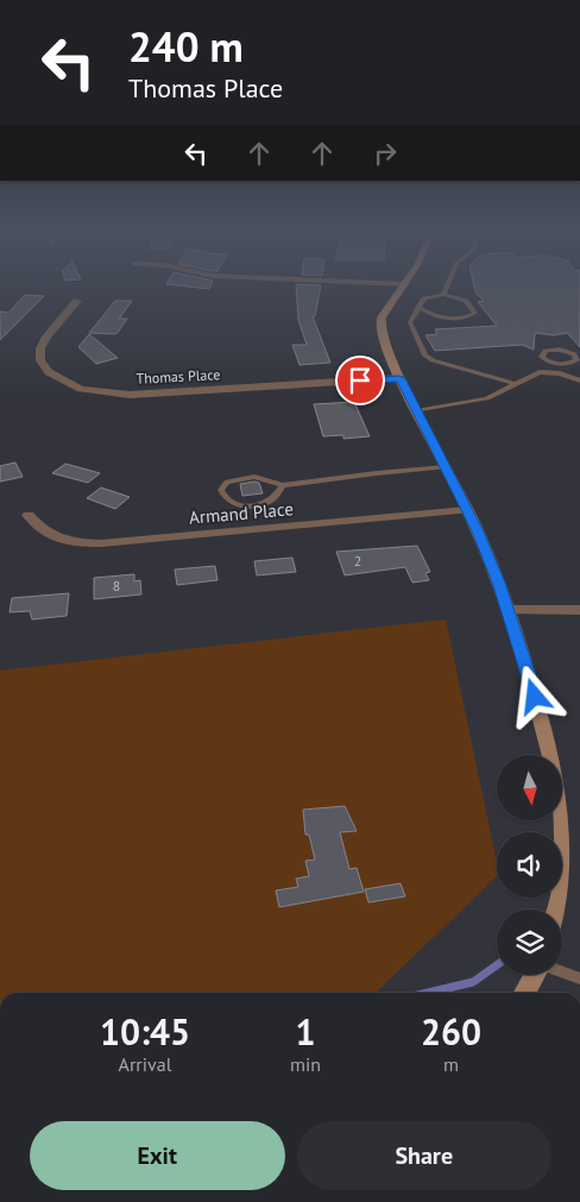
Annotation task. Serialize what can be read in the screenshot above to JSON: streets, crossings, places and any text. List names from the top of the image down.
{
  "streets": {
    "street": ["Thomas Place", "Armand Place"]
  },
  "house_numbers": ["2", "8"],
  "north": "bottom",
  "page": {
    "turn": ["240 m", "Thomas Place"],
    "eta": [
      "10:45",
      "Arrival",
      "1",
      "min",
      "260",
      "m"
    ],
    "buttons": ["Exit", "Share"]
  }
}
